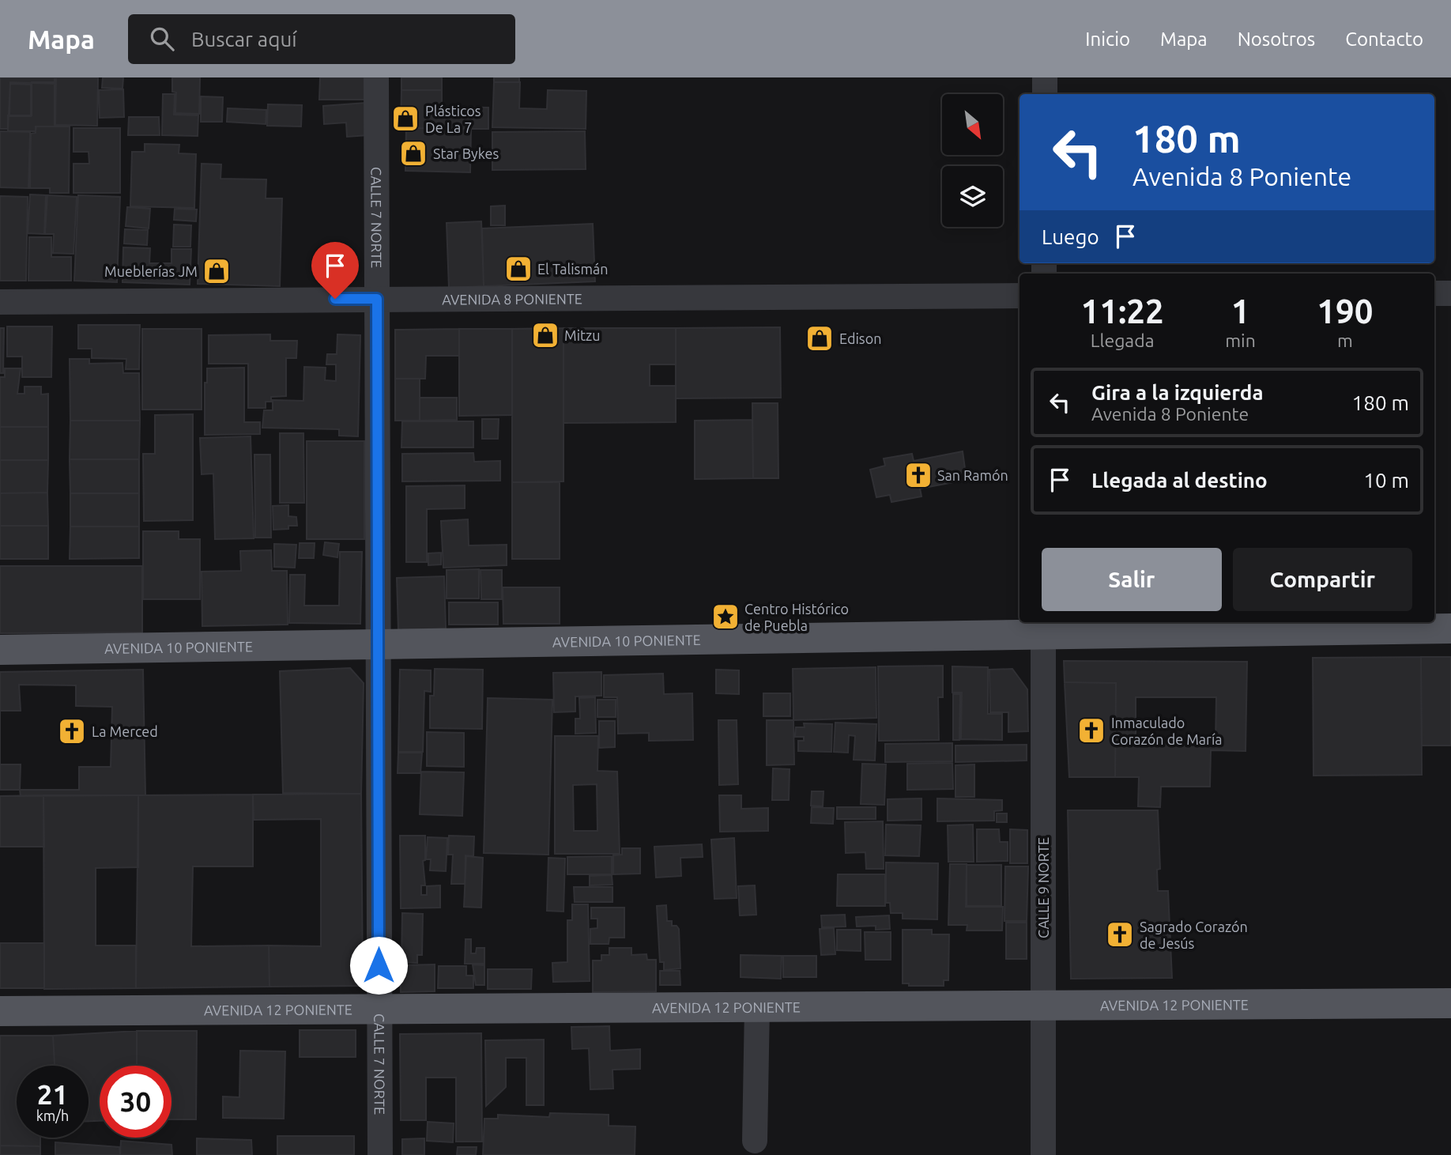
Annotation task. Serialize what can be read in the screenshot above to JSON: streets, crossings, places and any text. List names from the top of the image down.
{
  "streets": {
    "main road": ["AVENIDA 10 PONIENTE", "AVENIDA 12 PONIENTE"],
    "street": ["CALLE 7 NORTE", "AVENIDA 8 PONIENTE", "CALLE 9 NORTE"]
  },
  "crossings": [
    ["CALLE 7 NORTE", "AVENIDA 8 PONIENTE"],
    ["CALLE 7 NORTE", "AVENIDA 10 PONIENTE"],
    ["CALLE 7 NORTE", "AVENIDA 12 PONIENTE"],
    ["AVENIDA 10 PONIENTE", "CALLE 9 NORTE"],
    ["CALLE 9 NORTE", "AVENIDA 12 PONIENTE"]
  ],
  "places": {
    "shop": [
      "Plásticos De La 7",
      "Star Bykes",
      "El Talismán",
      "Mueblerías JM",
      "Mitzu",
      "Edison"
    ],
    "church": [
      "San Ramón",
      "Inmaculado Corazón de María",
      "La Merced",
      "Sagrado Corazón de Jesús"
    ],
    "place": ["Centro Histórico de Puebla"]
  },
  "north": "bottom right",
  "page": {
    "header": "Mapa",
    "search": "Buscar aquí",
    "nav": [
      "Inicio",
      "Mapa",
      "Nosotros",
      "Contacto"
    ],
    "turn": ["180 m", "Avenida 8 Poniente"],
    "then": "Luego",
    "eta": [
      "11:22",
      "Llegada",
      "1",
      "min",
      "190",
      "m"
    ],
    "list": [
      {
        "name": "Gira a la izquierda",
        "note": "Avenida 8 Poniente",
        "value": "180 m"
      },
      {
        "name": "Llegada al destino",
        "value": "10 m"
      }
    ],
    "buttons": ["Salir", "Compartir"],
    "speed": "21 km/h",
    "limit": "30"
  }
}
